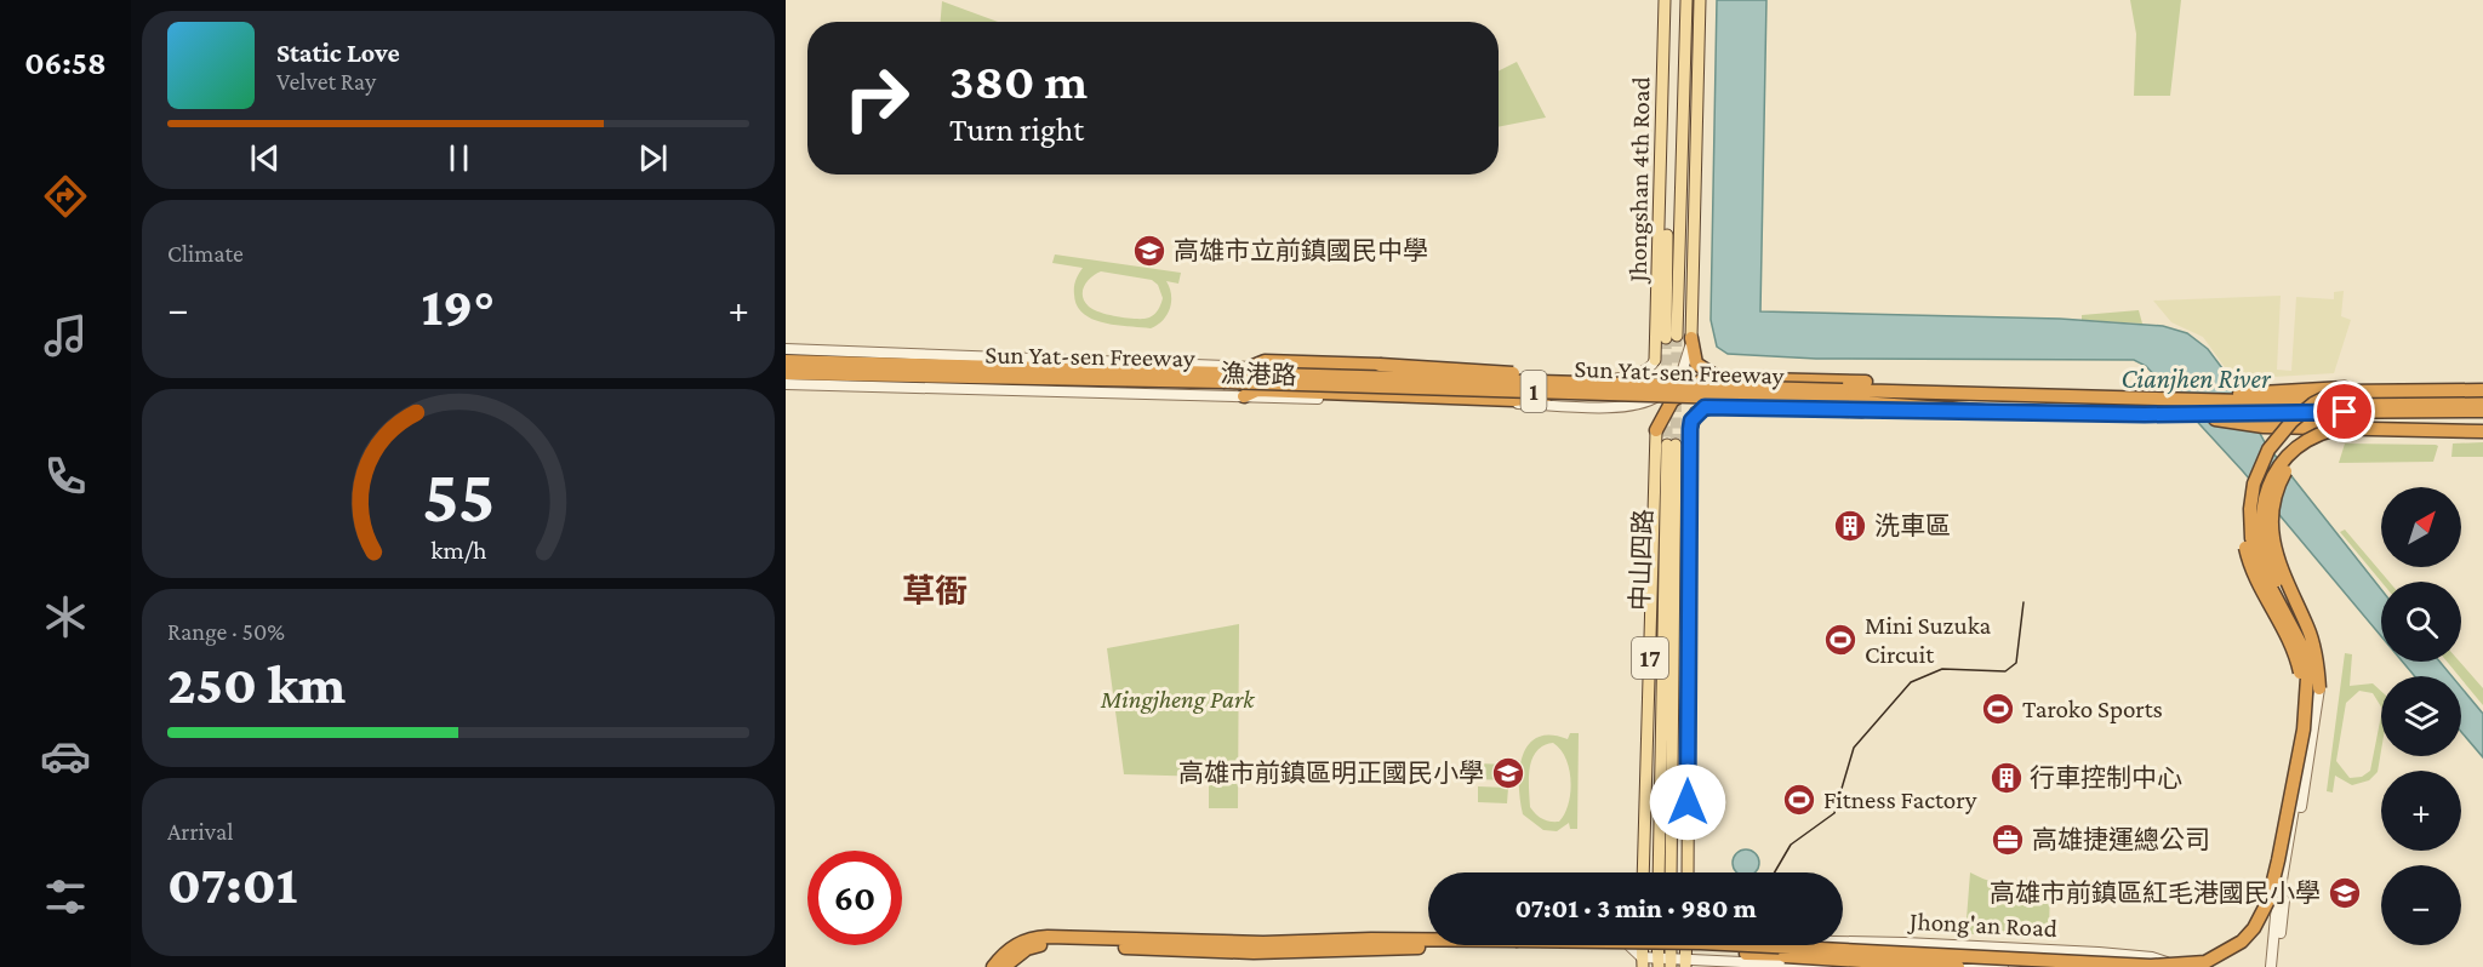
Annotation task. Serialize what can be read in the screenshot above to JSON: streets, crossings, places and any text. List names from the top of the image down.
{
  "streets": {
    "highway": ["Sun Yat-sen Freeway", "1"],
    "main road": ["Jhongshan 4th Road", "中山四路", "17"],
    "street": ["漁港路", "Jhong'an Road"]
  },
  "crossings": [
    ["Jhongshan 4th Road", "漁港路"]
  ],
  "districts": ["草衙"],
  "water": ["Cianjhen River"],
  "parks": ["Mingjheng Park"],
  "places": {
    "school or university": ["高雄市立前鎮國民中學", "高雄市前鎮區明正國民小學", "高雄市前鎮區紅毛港國民小學"],
    "building": ["洗車區", "行車控制中心"],
    "sports": ["Mini Suzuka Circuit", "Taroko Sports", "Fitness Factory"],
    "office": ["高雄捷運總公司"]
  },
  "north": "top right",
  "page": {
    "tabs": "06:58",
    "song": ["Static Love", "Velvet Ray"],
    "turn": ["380 m", "Turn right"],
    "tile": [
      "Climate",
      ["Range · 50%", "250 km"],
      ["Arrival", "07:01"]
    ],
    "heat": ["−", "19°", "+"],
    "map_buttons": ["+", "−"],
    "limit": "60",
    "trip": "07:01 · 3 min · 980 m",
    "gauge": ["55", "km/h"]
  }
}
